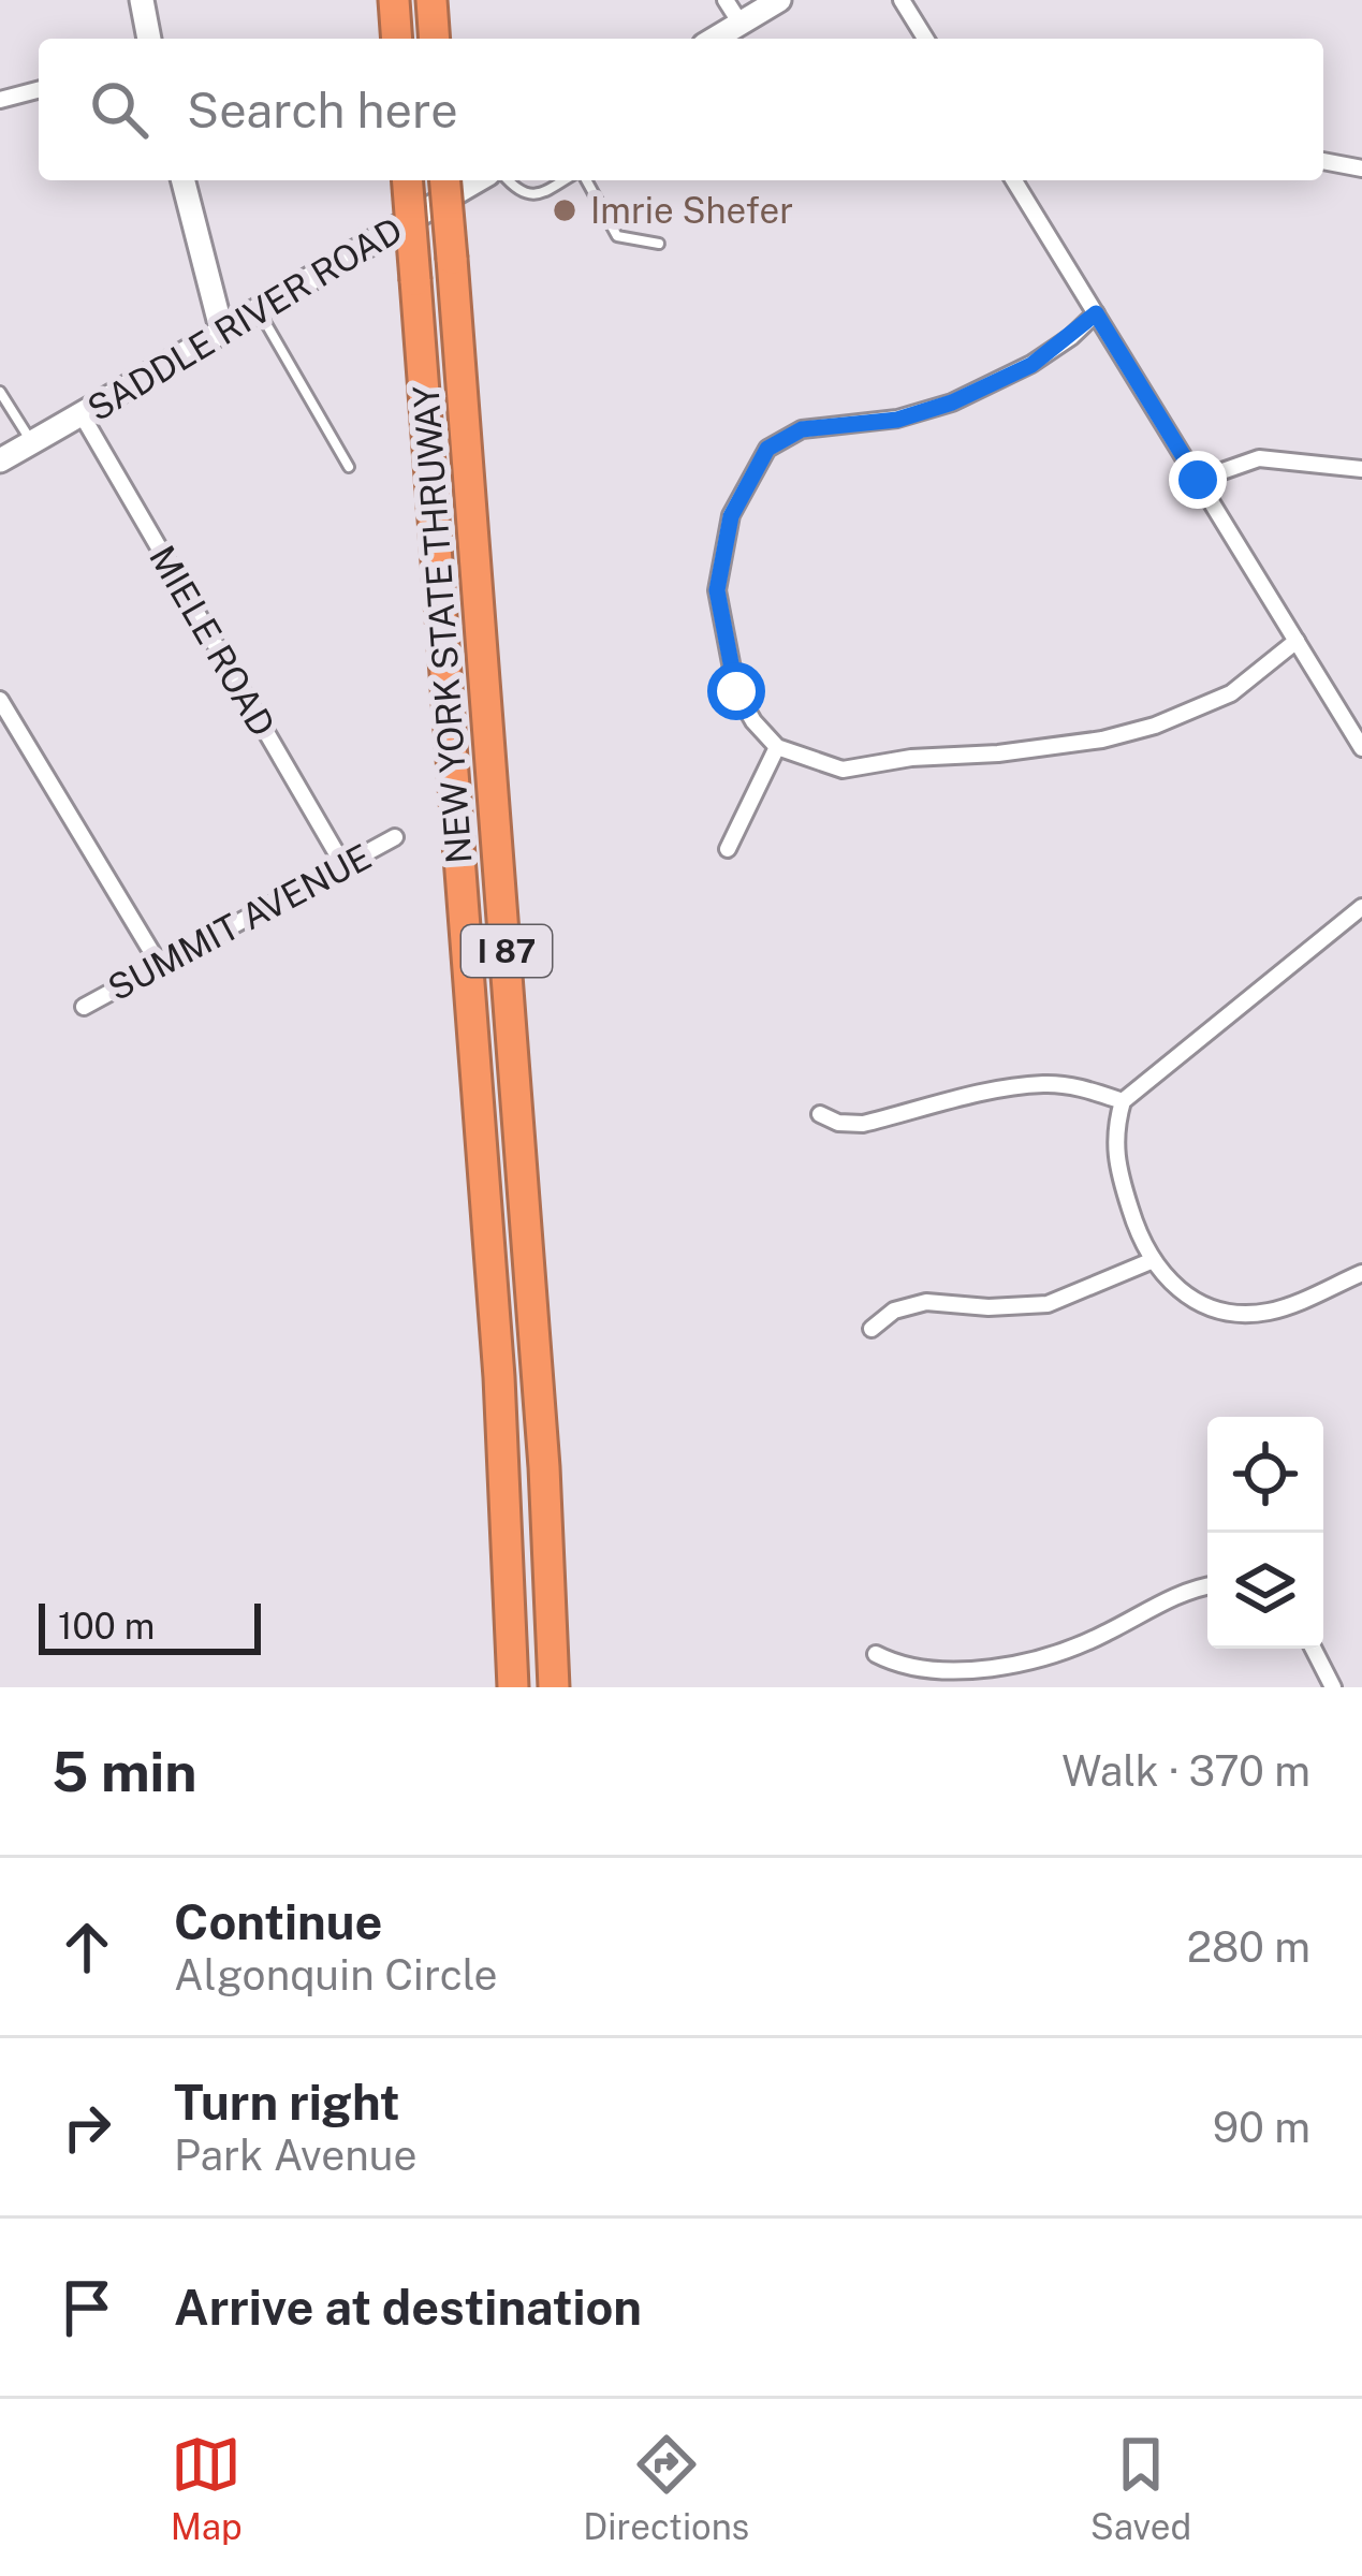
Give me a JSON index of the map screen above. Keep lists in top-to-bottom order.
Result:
{
  "streets": {
    "highway": ["NEW YORK STATE THRUWAY", "I 87"],
    "main road": ["SADDLE RIVER ROAD"],
    "street": ["MIELE ROAD", "SUMMIT AVENUE"]
  },
  "crossings": [
    ["SADDLE RIVER ROAD", "MIELE ROAD"],
    ["MIELE ROAD", "SUMMIT AVENUE"]
  ],
  "places": ["Imrie Shefer"],
  "scale_bar": "100 m",
  "page": {
    "search": "Search here",
    "scale": "100 m",
    "heading": ["5 min", "Walk · 370 m"],
    "list": [
      ["Continue", "Algonquin Circle", "280 m"],
      ["Turn right", "Park Avenue", "90 m"],
      "Arrive at destination"
    ],
    "nav": ["Map", "Directions", "Saved"]
  }
}
